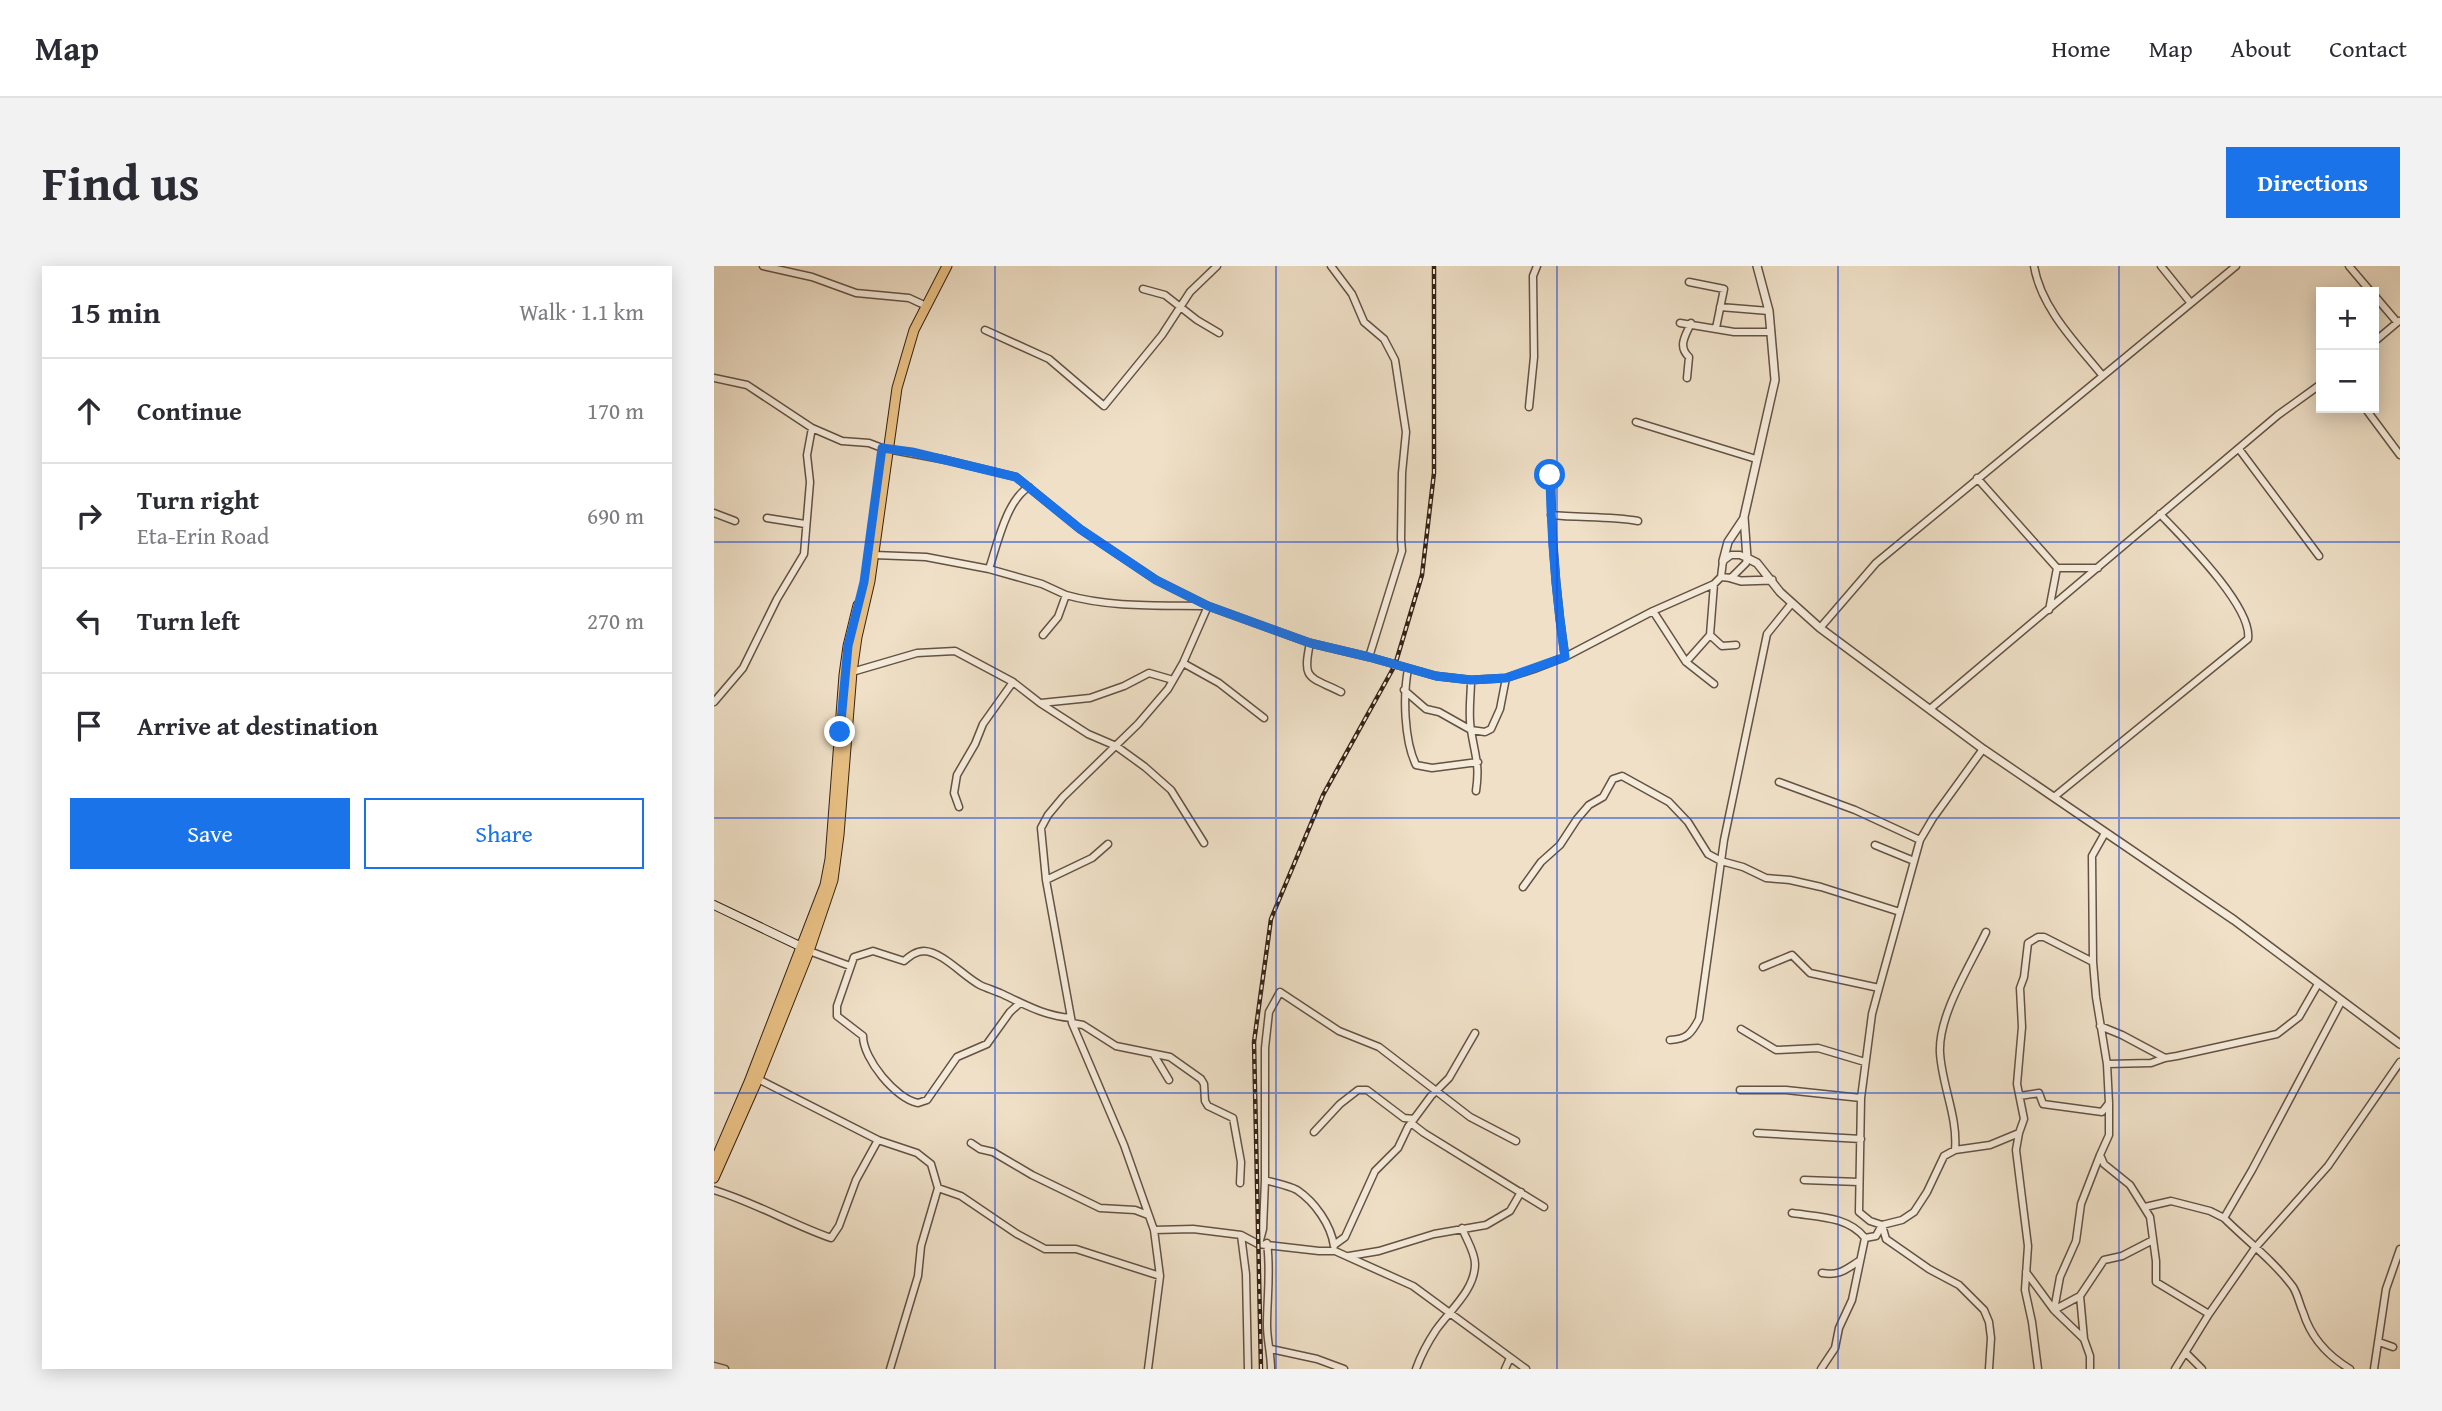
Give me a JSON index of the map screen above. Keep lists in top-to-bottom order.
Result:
{
  "page": {
    "header": "Map",
    "nav": [
      "Home",
      "Map",
      "About",
      "Contact"
    ],
    "title": "Find us",
    "buttons": [
      "Directions",
      ["Save", "Share"]
    ],
    "heading": ["15 min", "Walk · 1.1 km"],
    "map_buttons": ["+", "−"],
    "list": [
      ["Continue", "170 m"],
      ["Turn right", "Eta-Erin Road", "690 m"],
      ["Turn left", "270 m"],
      "Arrive at destination"
    ]
  }
}
